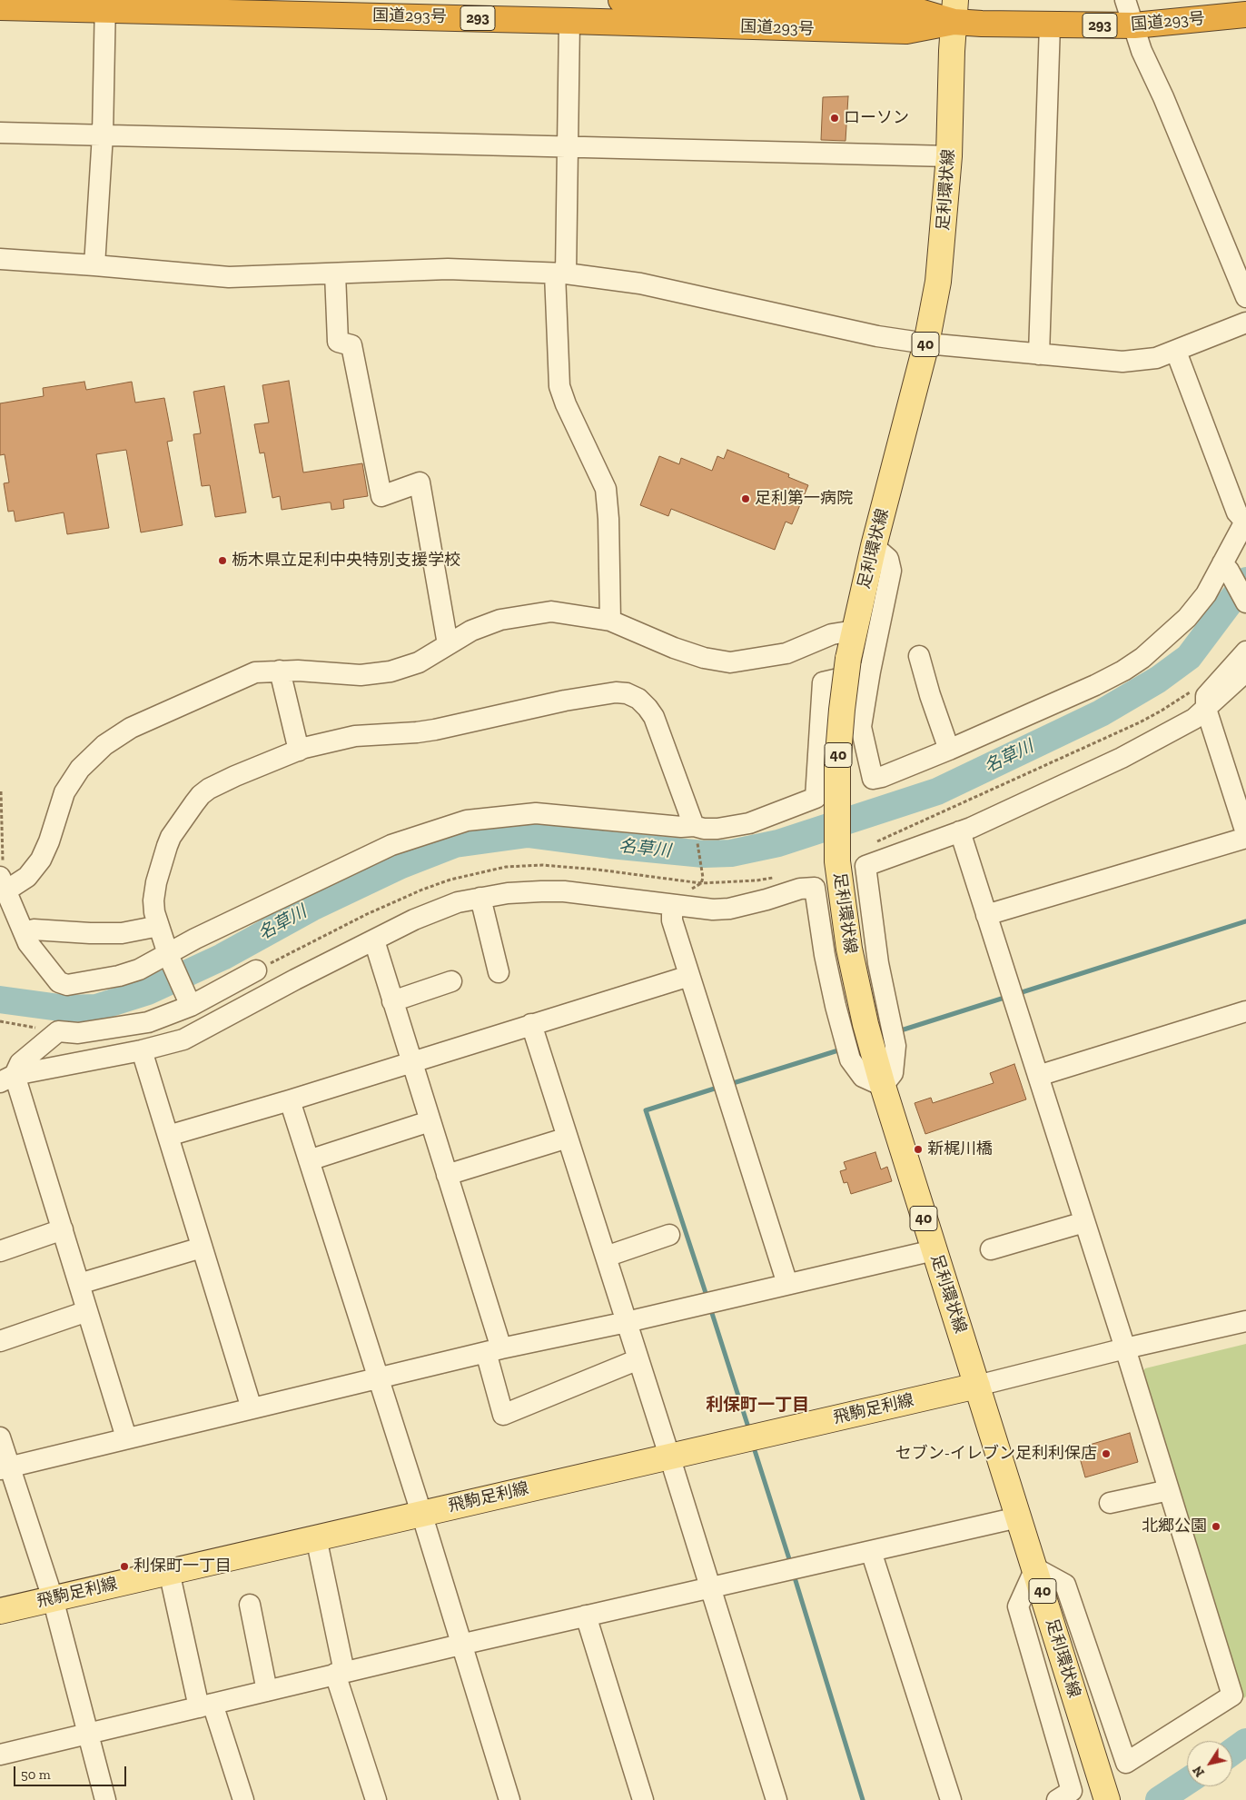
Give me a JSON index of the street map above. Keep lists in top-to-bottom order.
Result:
{
  "streets": {
    "highway": ["国道293号", "293"],
    "main road": ["足利環状線", "40", "飛駒足利線"]
  },
  "crossings": [
    ["国道293号", "足利環状線"],
    ["足利環状線", "飛駒足利線"]
  ],
  "districts": ["利保町一丁目"],
  "water": ["名草川"],
  "places": [
    "ローソン",
    "足利第一病院",
    "栃木県立足利中央特別支援学校",
    "新梶川橋",
    "セブン-イレブン足利利保店",
    "北郷公園",
    "利保町一丁目"
  ],
  "scale_bar": "50 m",
  "north": "bottom left"
}
